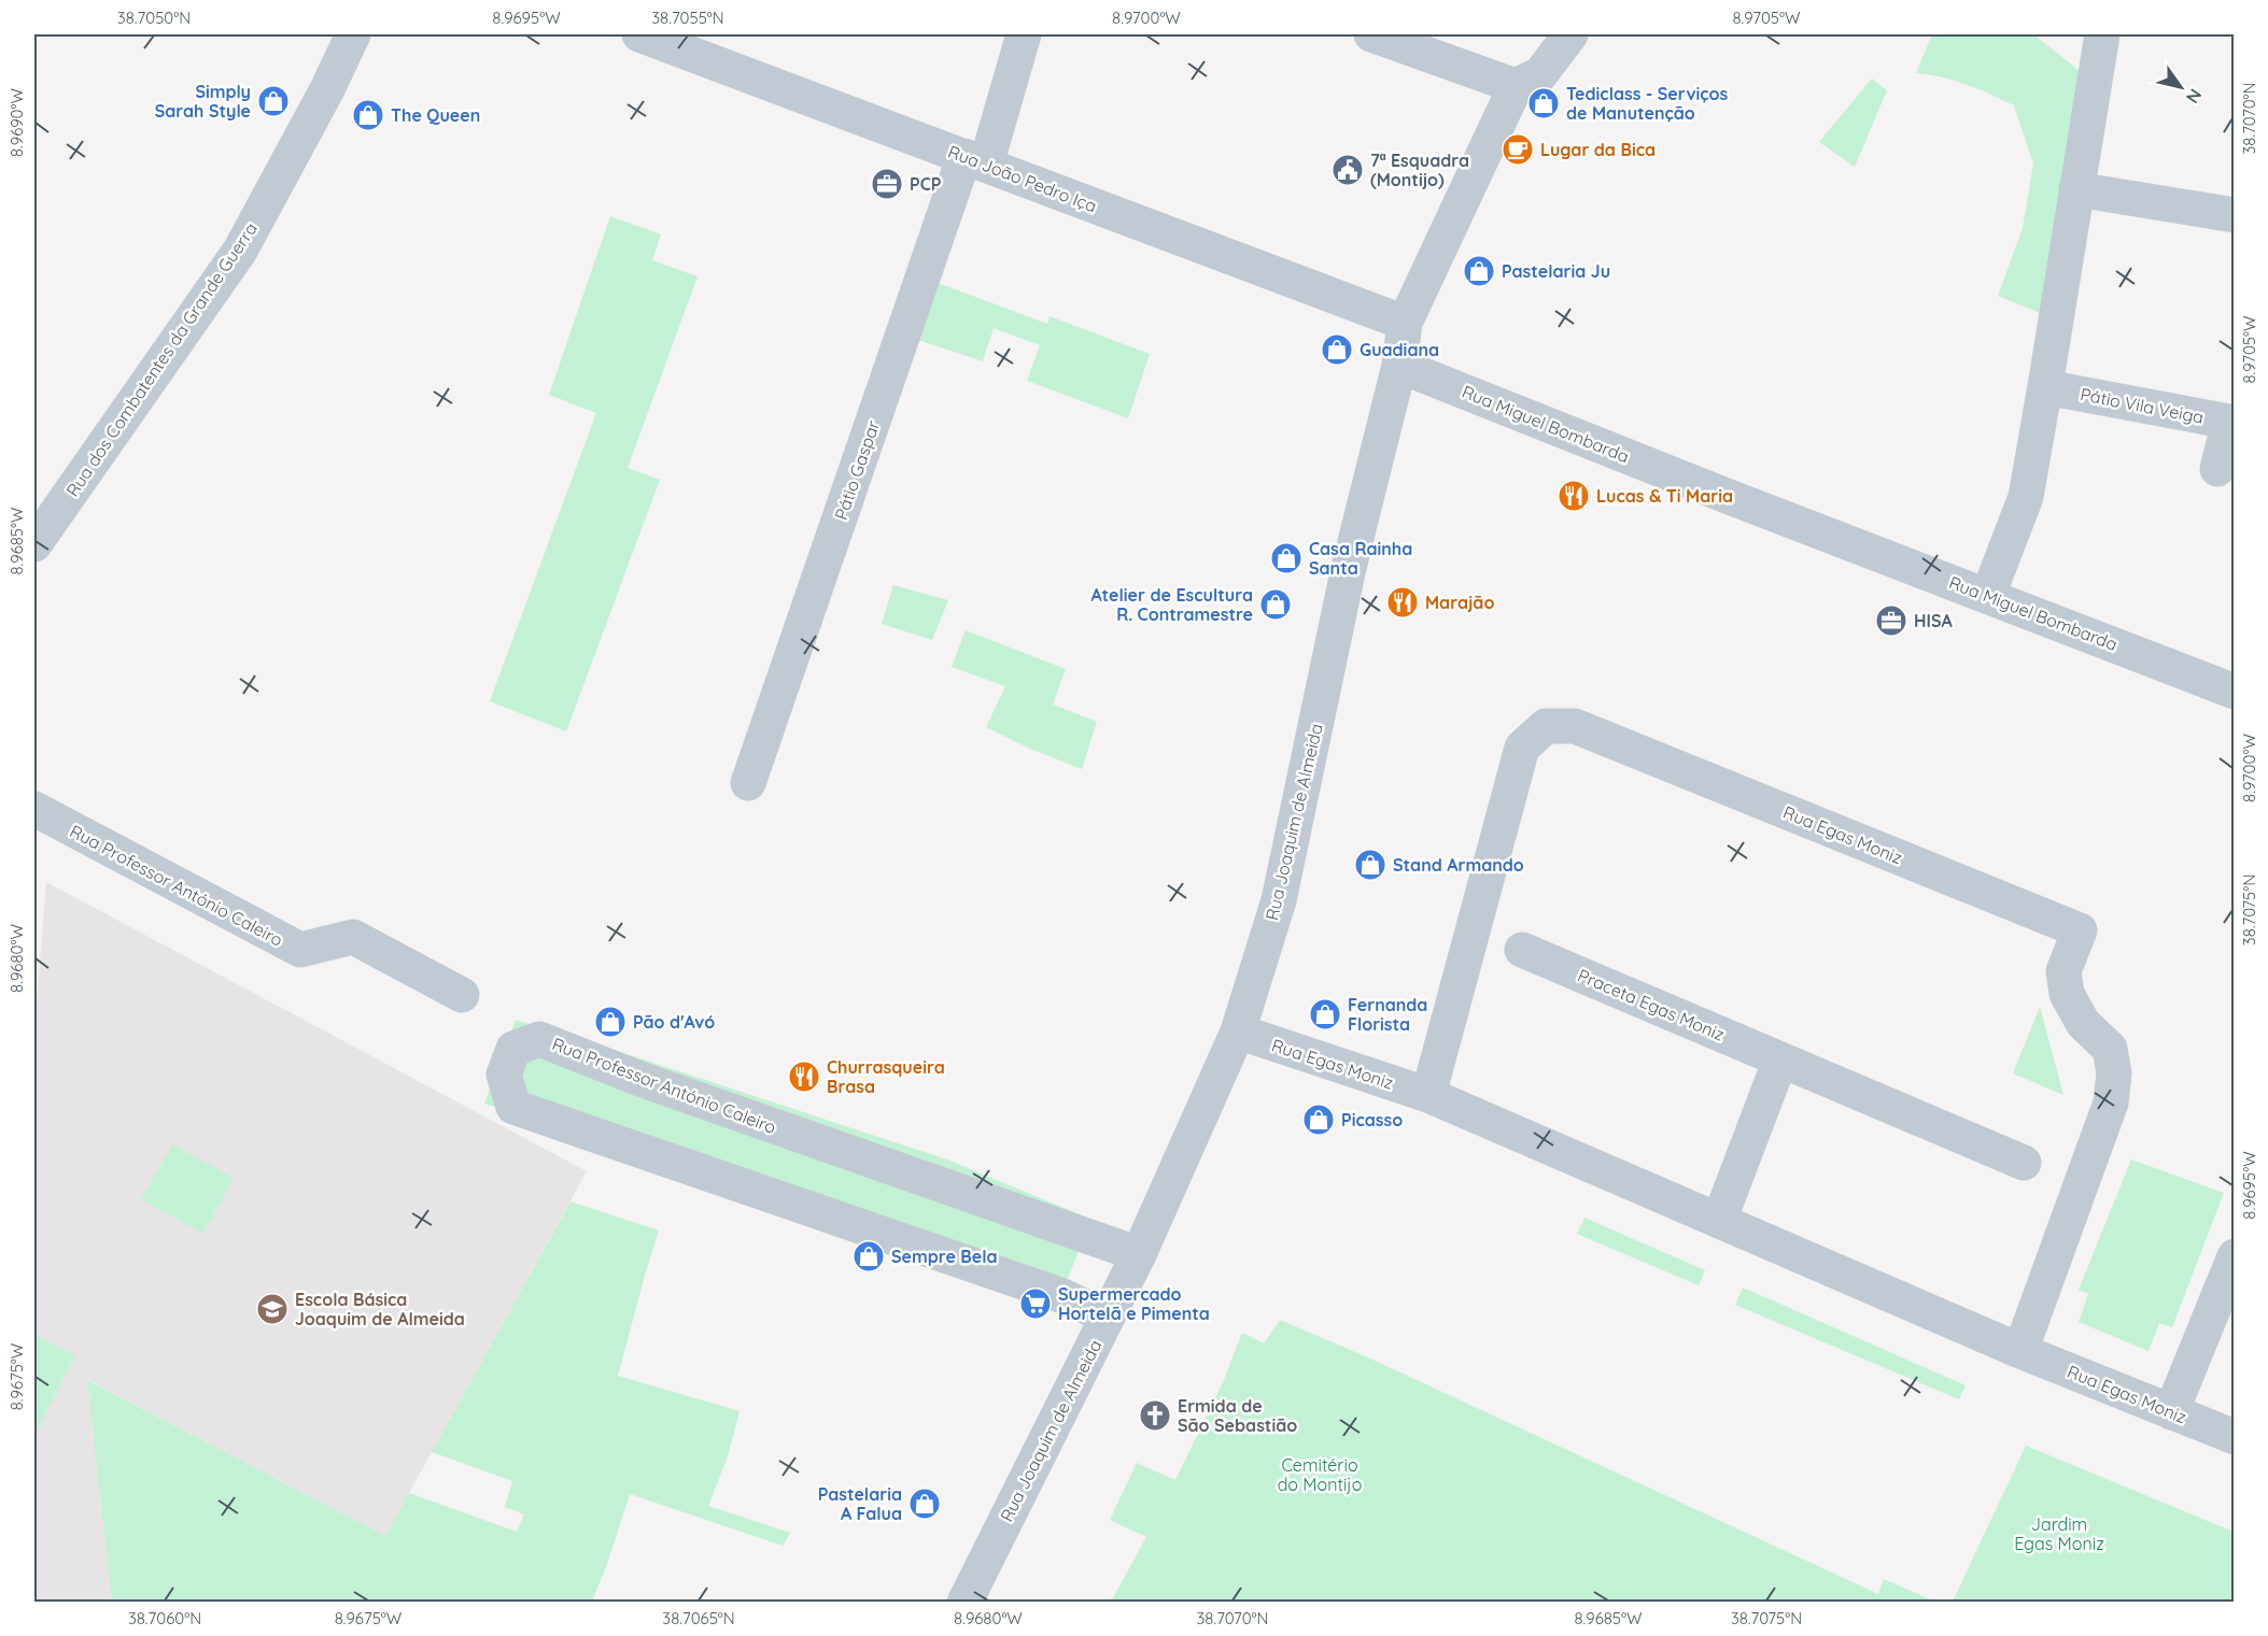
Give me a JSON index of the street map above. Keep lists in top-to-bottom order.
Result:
{
  "streets": {
    "street": [
      "Rua João Pedro Iça",
      "Rua dos Combatentes da Grande Guerra",
      "Pátio Vila Veiga",
      "Rua Miguel Bombarda",
      "Pátio Gaspar",
      "Rua Joaquim de Almeida",
      "Rua Egas Moniz",
      "Rua Professor António Caleiro",
      "Praceta Egas Moniz"
    ]
  },
  "crossings": [
    ["Rua João Pedro Iça", "Pátio Gaspar"],
    ["Rua João Pedro Iça", "Rua Joaquim de Almeida"],
    ["Rua Miguel Bombarda", "Rua Joaquim de Almeida"],
    ["Rua Joaquim de Almeida", "Rua Egas Moniz"],
    ["Rua Joaquim de Almeida", "Rua Professor António Caleiro"]
  ],
  "parks": ["Cemitério do Montijo", "Jardim Egas Moniz"],
  "places": {
    "shop": [
      "Simply Sarah Style",
      "Tediclass - Serviços de Manutenção",
      "The Queen",
      "Pastelaria Ju",
      "Guadiana",
      "Casa Rainha Santa",
      "Atelier de Escultura R. Contramestre",
      "Stand Armando",
      "Fernanda Florista",
      "Pão d'Avó",
      "Picasso",
      "Sempre Bela",
      "Pastelaria A Falua"
    ],
    "cafe": ["Lugar da Bica"],
    "public building": ["7ª Esquadra (Montijo)"],
    "office": ["PCP", "HISA"],
    "restaurant": ["Lucas & Ti Maria", "Marajão", "Churrasqueira Brasa"],
    "supermarket": ["Supermercado Hortelã e Pimenta"],
    "school or university": ["Escola Básica Joaquim de Almeida"],
    "church": ["Ermida de São Sebastião"]
  },
  "north": "bottom right",
  "coordinates": [
    "38.7050°N",
    "8.9695°W",
    "38.7055°N",
    "8.9700°W",
    "8.9705°W",
    "38.7070°N",
    "8.9690°W",
    "8.9685°W",
    "38.7075°N",
    "8.9680°W",
    "8.9675°W",
    "38.7060°N",
    "38.7065°N"
  ]
}
